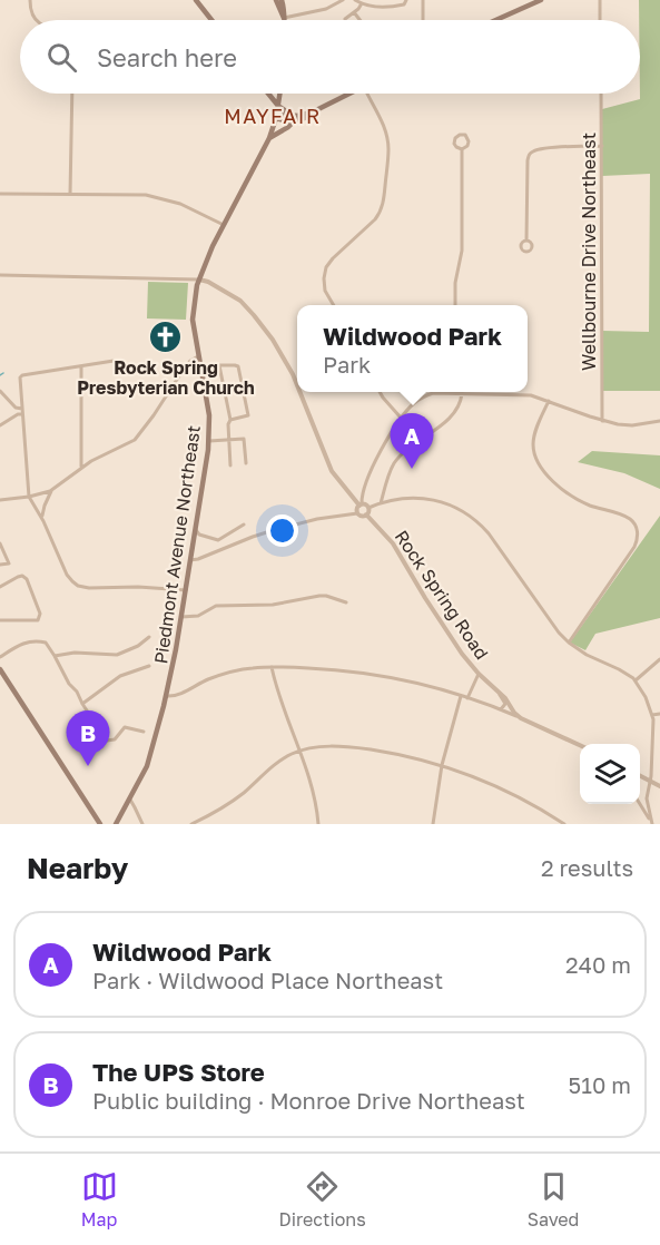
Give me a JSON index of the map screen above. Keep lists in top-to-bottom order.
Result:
{
  "streets": {
    "main road": ["Piedmont Avenue Northeast"],
    "street": ["Wellbourne Drive Northeast", "Rock Spring Road"]
  },
  "districts": ["MAYFAIR"],
  "places": {
    "church": ["Rock Spring Presbyterian Church"]
  },
  "page": {
    "search": "Search here",
    "popup": ["Wildwood Park", "Park"],
    "pins": ["A", "B"],
    "heading": ["Nearby", "2 results"],
    "list": [
      {
        "mark": "A",
        "name": "Wildwood Park",
        "note": "Park · Wildwood Place Northeast",
        "value": "240 m"
      },
      {
        "mark": "B",
        "name": "The UPS Store",
        "note": "Public building · Monroe Drive Northeast",
        "value": "510 m"
      }
    ],
    "nav": ["Map", "Directions", "Saved"]
  }
}
